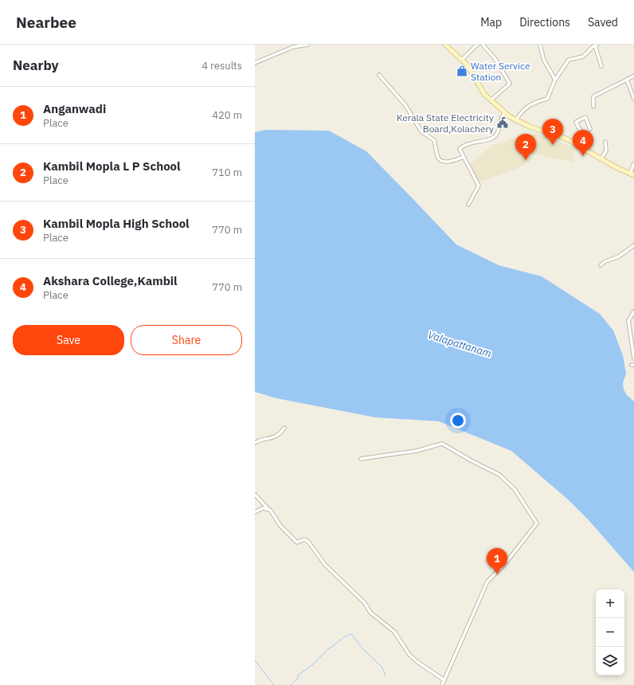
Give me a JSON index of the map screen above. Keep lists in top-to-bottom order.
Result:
{
  "water": ["Valapattanam"],
  "places": {
    "shop": ["Water Service Station"],
    "public building": ["Kerala State Electricity Board,Kolachery"]
  },
  "page": {
    "header": "Nearbee",
    "nav": ["Map", "Directions", "Saved"],
    "heading": ["Nearby", "4 results"],
    "list": [
      {
        "mark": "1",
        "name": "Anganwadi",
        "note": "Place",
        "value": "420 m"
      },
      {
        "mark": "2",
        "name": "Kambil Mopla L P School",
        "note": "Place",
        "value": "710 m"
      },
      {
        "mark": "3",
        "name": "Kambil Mopla High School",
        "note": "Place",
        "value": "770 m"
      },
      {
        "mark": "4",
        "name": "Akshara College,Kambil",
        "note": "Place",
        "value": "770 m"
      }
    ],
    "pins": [
      "3",
      "4",
      "2",
      "1"
    ],
    "buttons": ["Save", "Share"],
    "map_buttons": ["+", "−"]
  }
}
